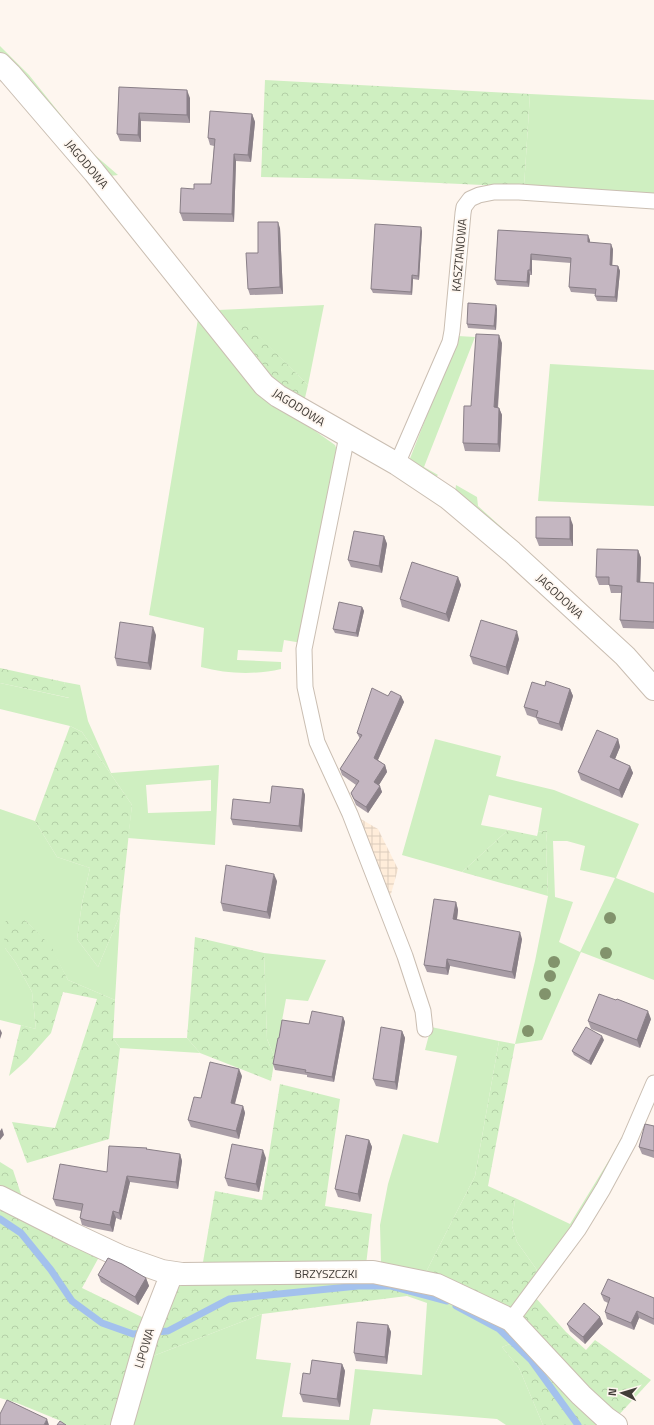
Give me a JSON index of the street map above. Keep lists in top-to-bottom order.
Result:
{
  "streets": {
    "street": ["JAGODOWA", "BRZYSZCZKI", "LIPOWA"],
    "lane": ["KASZTANOWA"]
  },
  "crossings": [
    ["JAGODOWA", "KASZTANOWA"],
    ["BRZYSZCZKI", "LIPOWA"]
  ],
  "north": "left"
}
